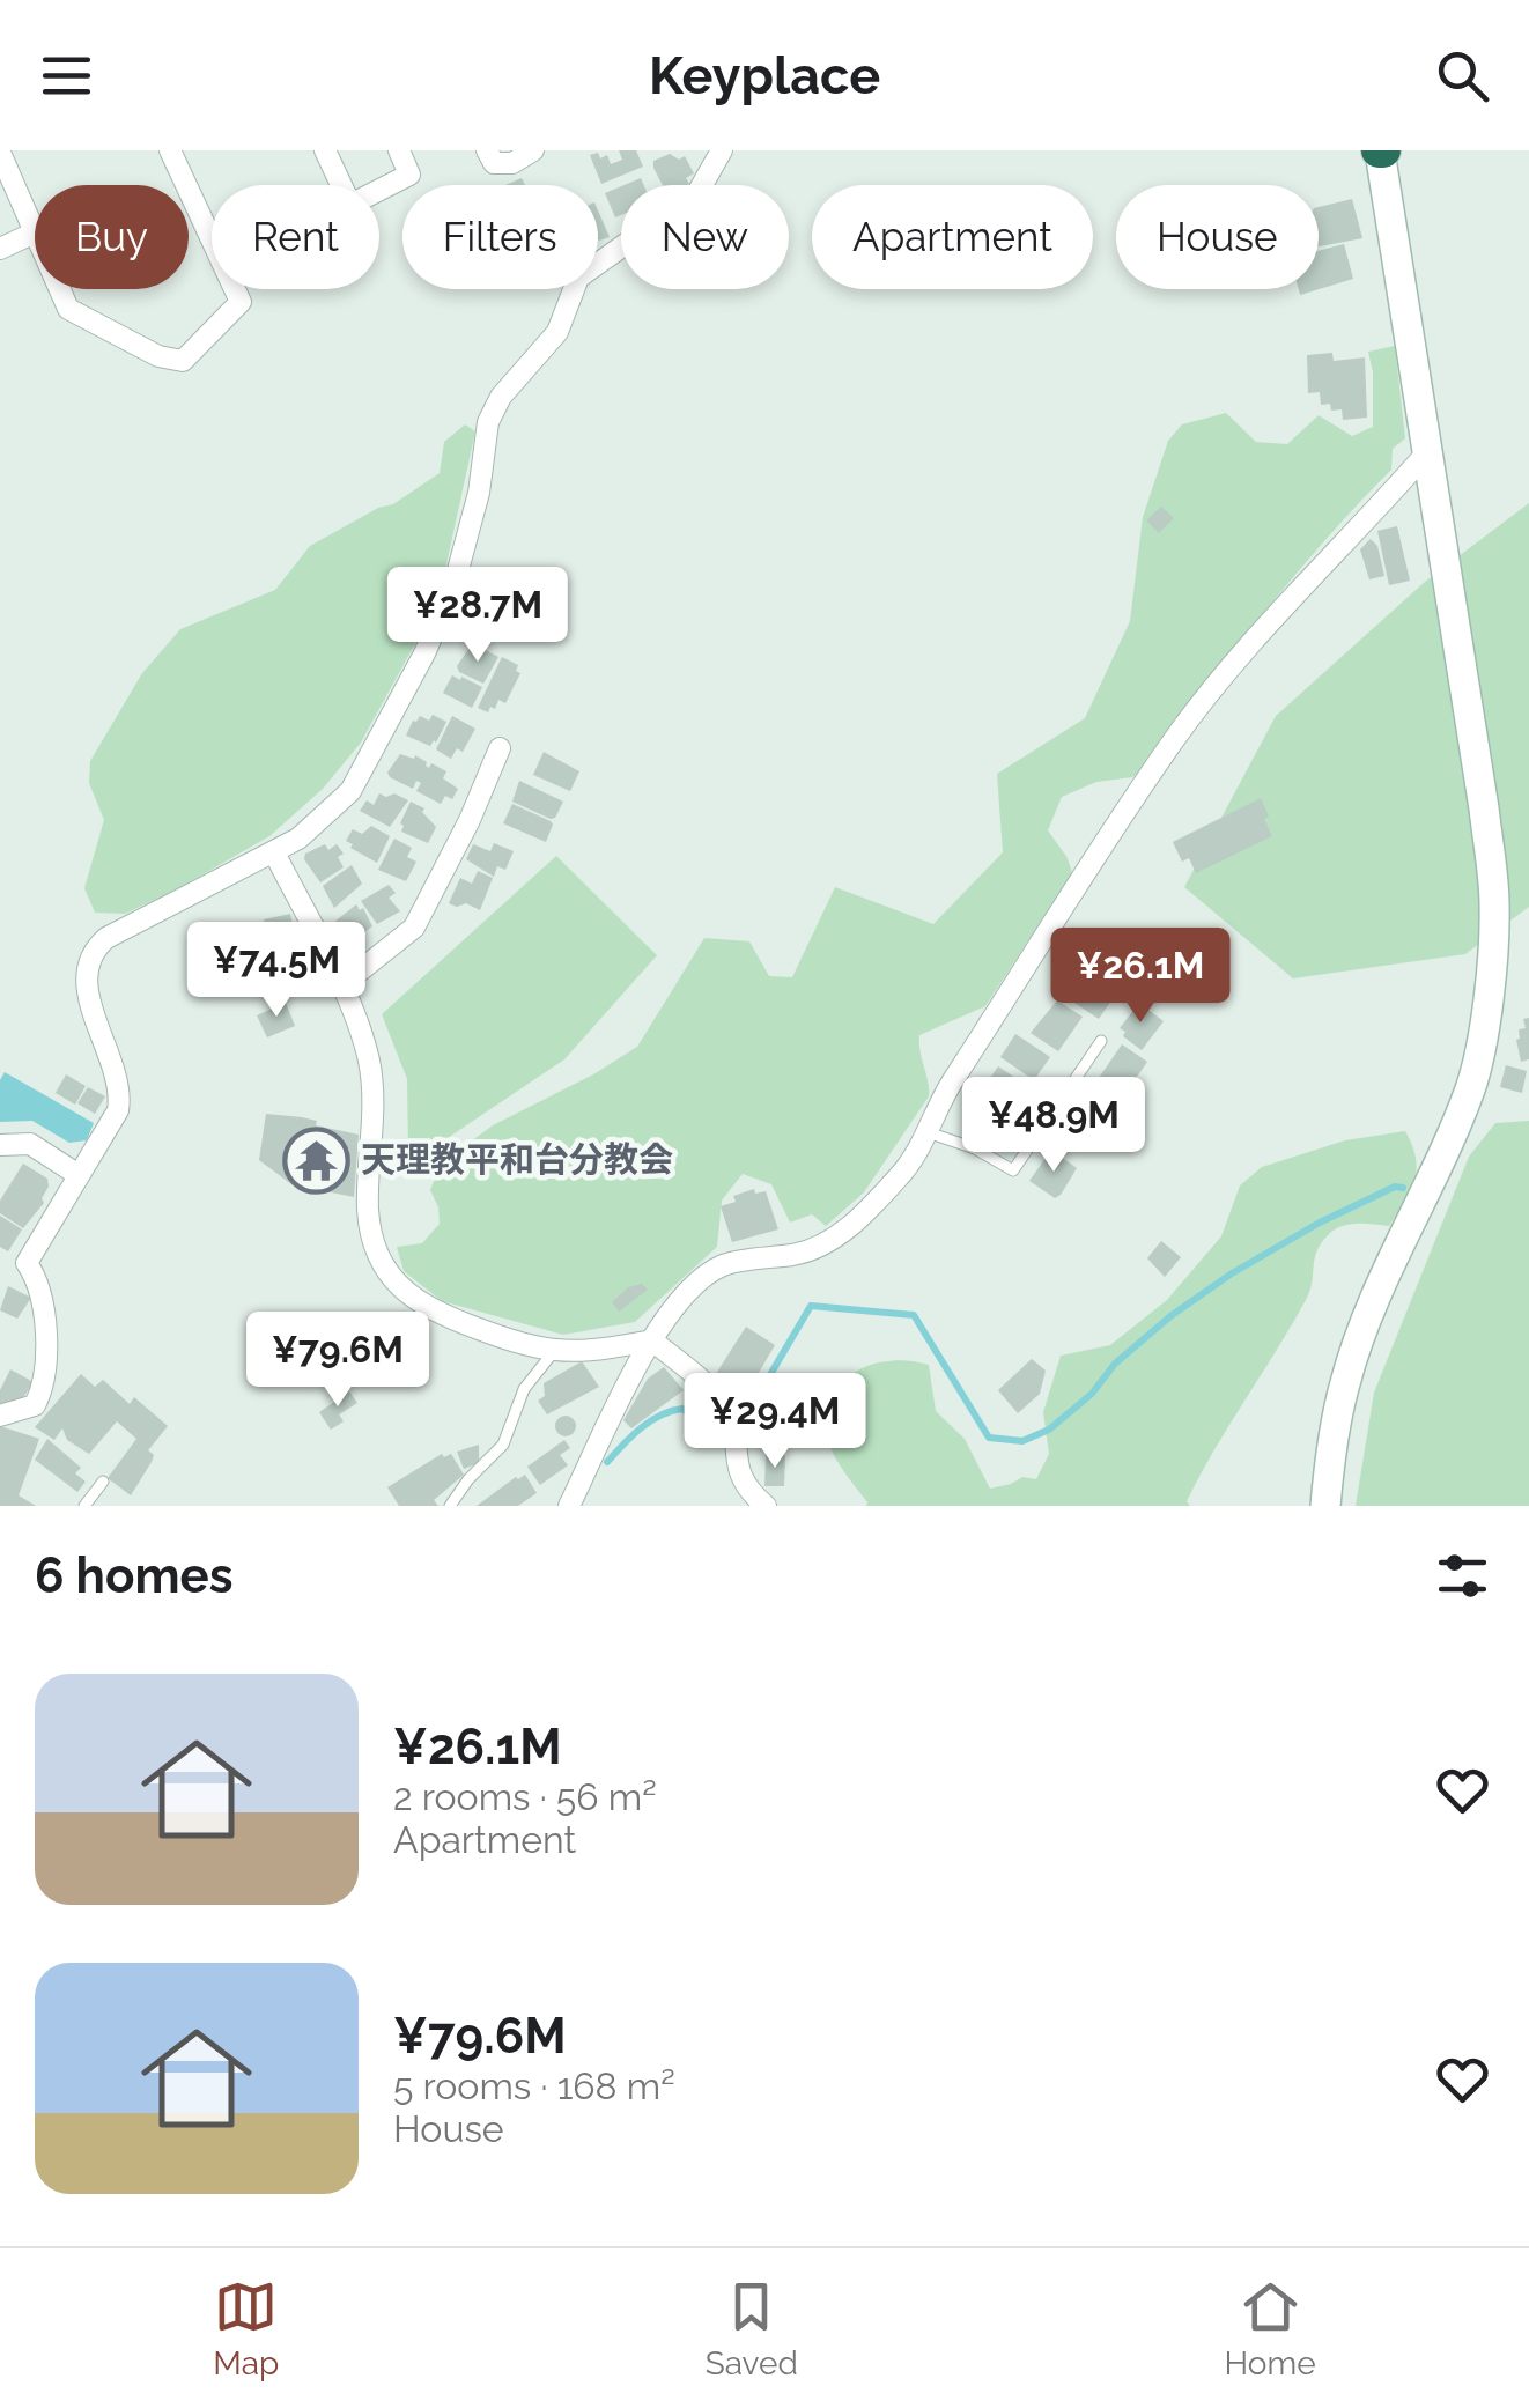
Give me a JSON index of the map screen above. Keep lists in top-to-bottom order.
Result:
{
  "places": {
    "temple": ["天理教平和台分教会"]
  },
  "page": {
    "header": "Keyplace",
    "chip": [
      "Buy",
      "Rent",
      "Filters",
      "New",
      "Apartment",
      "House"
    ],
    "price": [
      "¥28.7M",
      "¥74.5M",
      "¥26.1M",
      "¥48.9M",
      "¥79.6M",
      "¥29.4M"
    ],
    "heading": "6 homes",
    "list": [
      {
        "name": "¥26.1M",
        "note": "2 rooms · 56 m² · Apartment"
      },
      {
        "name": "¥79.6M",
        "note": "5 rooms · 168 m² · House"
      }
    ],
    "tabs": ["Map", "Saved", "Home"]
  }
}
